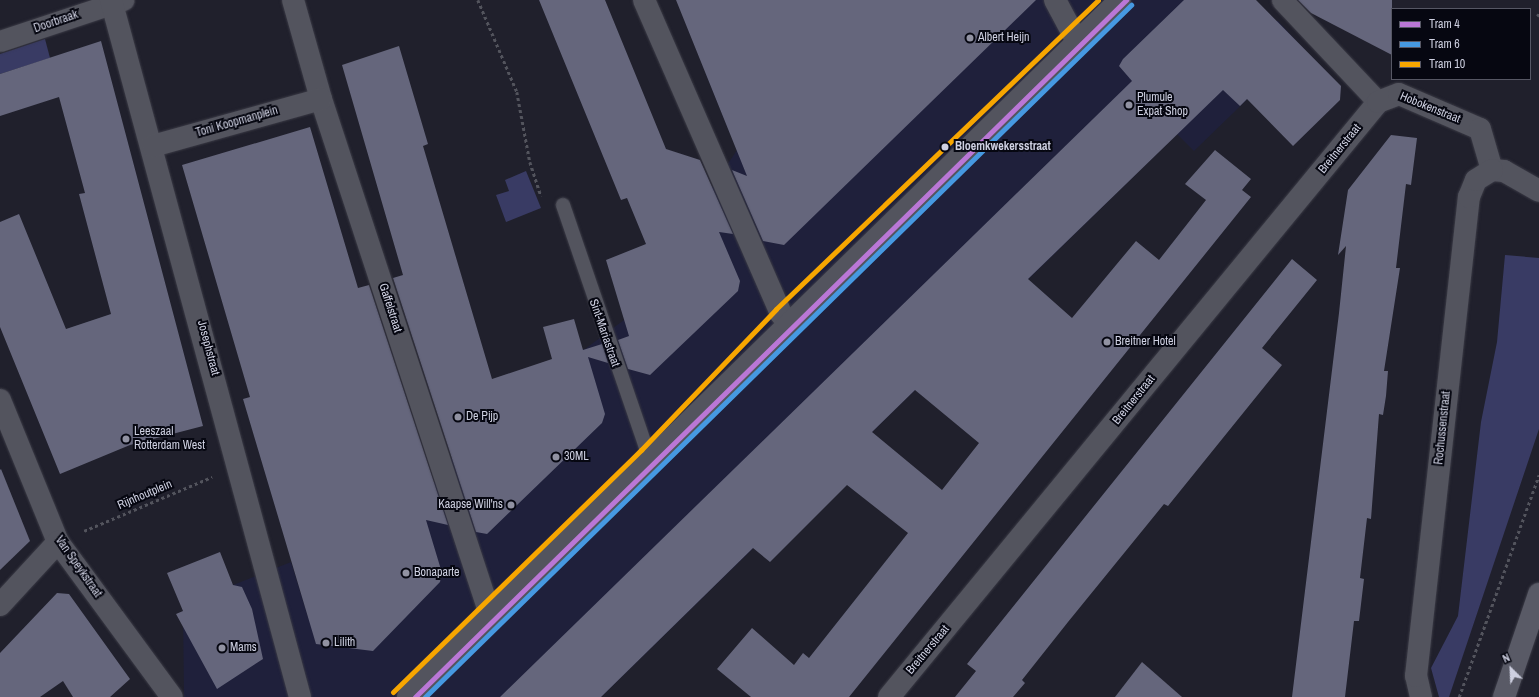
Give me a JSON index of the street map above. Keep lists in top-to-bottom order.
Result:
{
  "streets": {
    "street": [
      "Doorbraak",
      "Hobokenstraat",
      "Toni Koopmanplein",
      "Breitnerstraat",
      "Gaffelstraat",
      "Josephstraat",
      "Rochussenstraat",
      "Van Speykstraat"
    ],
    "lane": ["Sint-Mariastraat"],
    "path": ["Rijnhoutplein"]
  },
  "crossings": [
    ["Doorbraak", "Josephstraat"],
    ["Hobokenstraat", "Breitnerstraat"],
    ["Hobokenstraat", "Rochussenstraat"],
    ["Toni Koopmanplein", "Gaffelstraat"],
    ["Toni Koopmanplein", "Josephstraat"],
    ["Josephstraat", "Rijnhoutplein"],
    ["Rijnhoutplein", "Van Speykstraat"]
  ],
  "places": [
    "Albert Heijn",
    "Plumule Expat Shop",
    "Bloemkwekersstraat",
    "Breitner Hotel",
    "De Pijp",
    "Leeszaal Rotterdam West",
    "30ML",
    "Kaapse Will'ns",
    "Bonaparte",
    "Lilith",
    "Mams"
  ],
  "lines": ["tram line 4", "tram line 10", "tram line 6"],
  "legend": ["Tram 4", "Tram 6", "Tram 10"],
  "north": "top left"
}
